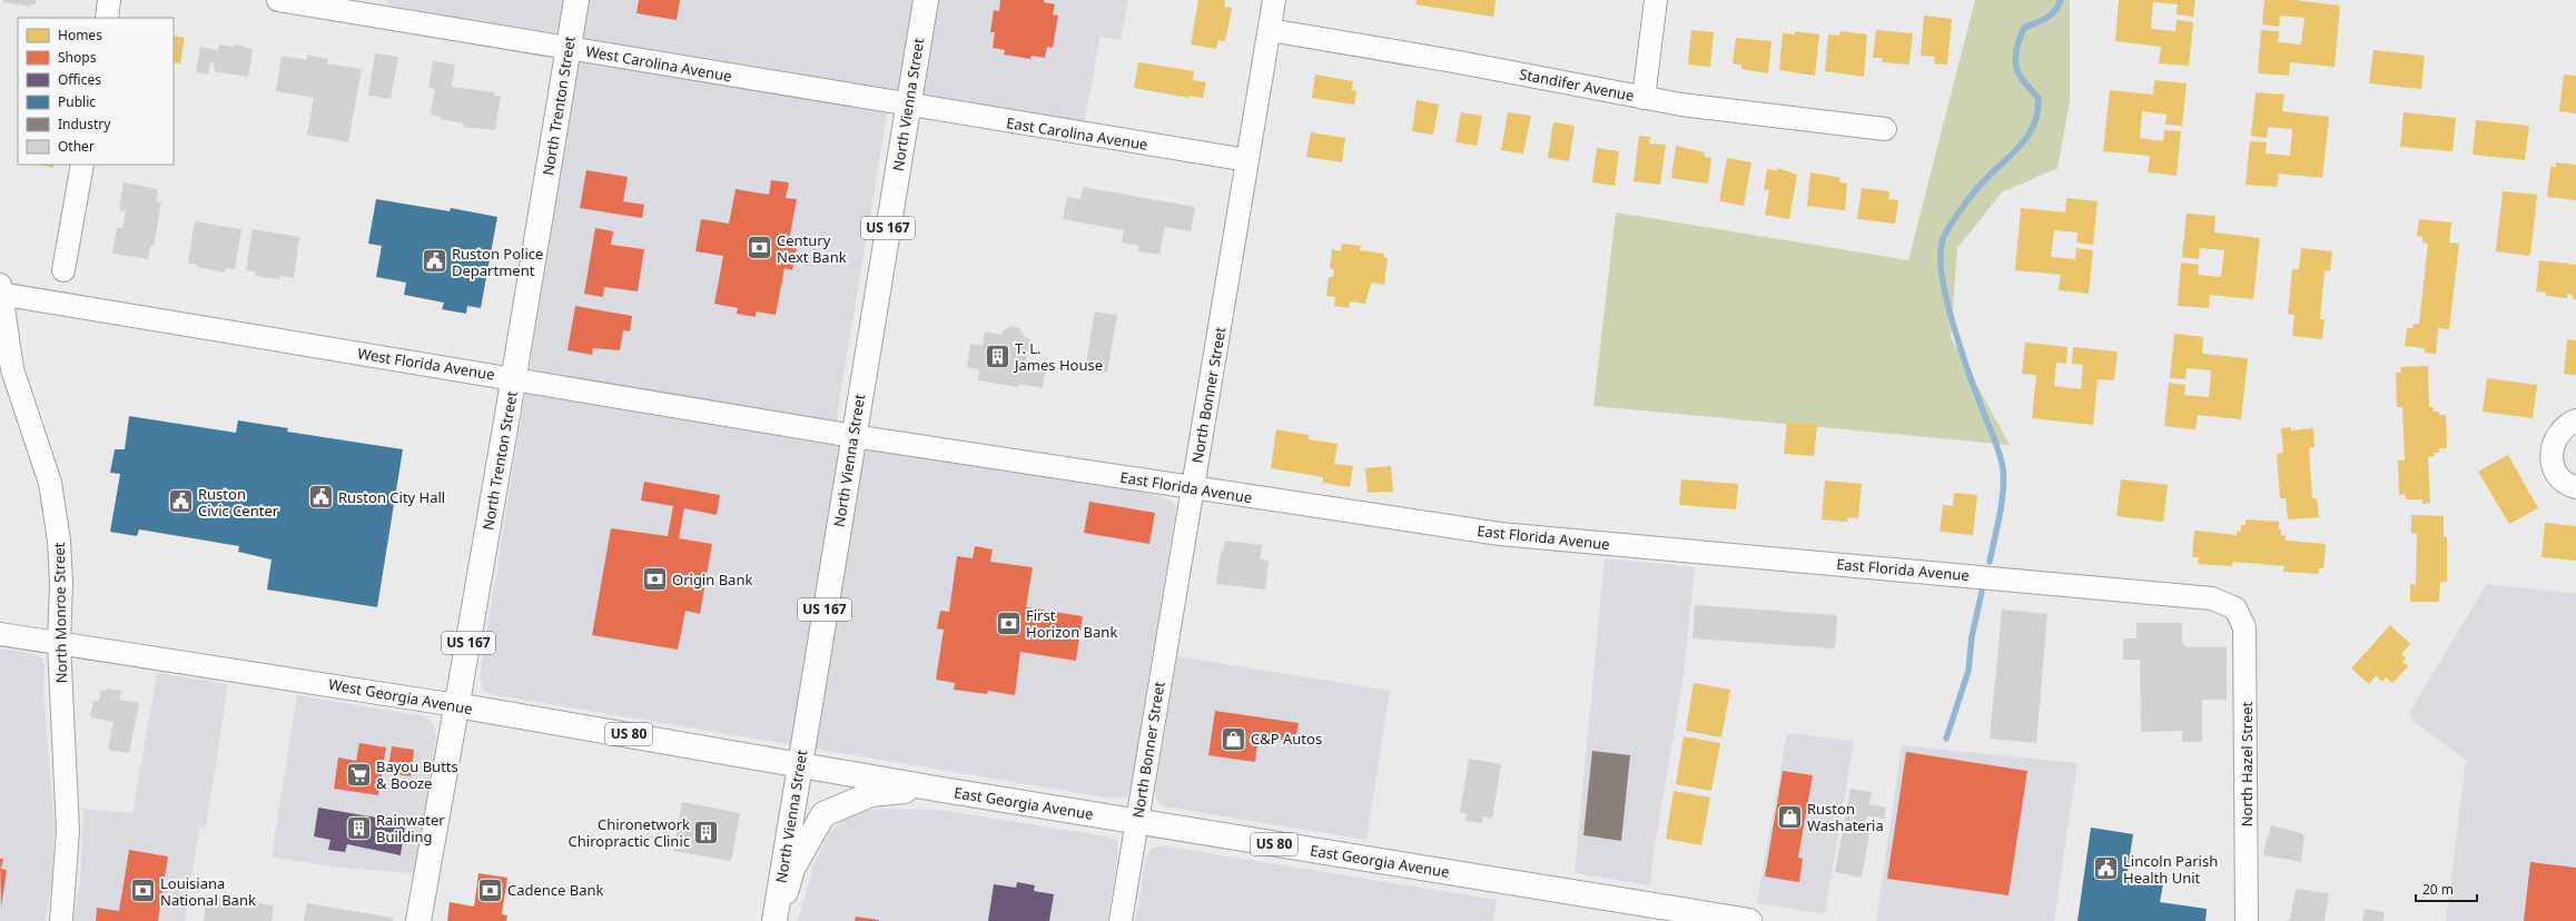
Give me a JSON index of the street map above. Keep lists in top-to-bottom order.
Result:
{
  "streets": {
    "main road": [
      "North Vienna Street",
      "North Trenton Street",
      "US 167",
      "West Georgia Avenue",
      "US 80",
      "East Georgia Avenue"
    ],
    "street": [
      "West Carolina Avenue",
      "Standifer Avenue",
      "East Carolina Avenue",
      "West Florida Avenue",
      "North Bonner Street",
      "East Florida Avenue",
      "North Monroe Street",
      "North Hazel Street"
    ]
  },
  "crossings": [
    ["West Carolina Avenue", "North Vienna Street"],
    ["West Carolina Avenue", "North Trenton Street"],
    ["West Carolina Avenue", "East Carolina Avenue"],
    ["Standifer Avenue", "North Bonner Street"],
    ["North Vienna Street", "East Carolina Avenue"],
    ["North Vienna Street", "West Florida Avenue"],
    ["North Vienna Street", "East Florida Avenue"],
    ["North Vienna Street", "West Georgia Avenue"],
    ["North Vienna Street", "East Georgia Avenue"],
    ["North Trenton Street", "West Florida Avenue"],
    ["North Trenton Street", "West Georgia Avenue"],
    ["East Carolina Avenue", "North Bonner Street"],
    ["West Florida Avenue", "East Florida Avenue"],
    ["West Florida Avenue", "North Monroe Street"],
    ["North Bonner Street", "East Florida Avenue"],
    ["North Bonner Street", "East Georgia Avenue"],
    ["East Florida Avenue", "North Hazel Street"],
    ["North Monroe Street", "West Georgia Avenue"],
    ["West Georgia Avenue", "East Georgia Avenue"]
  ],
  "places": {
    "bank": [
      "Century Next Bank",
      "Origin Bank",
      "First Horizon Bank",
      "Cadence Bank",
      "Louisiana National Bank"
    ],
    "public building": [
      "Ruston Police Department",
      "Ruston City Hall",
      "Ruston Civic Center",
      "Lincoln Parish Health Unit"
    ],
    "building": ["T. L. James House", "Rainwater Building", "Chironetwork Chiropractic Clinic"],
    "shop": ["C&P Autos", "Ruston Washateria"],
    "supermarket": ["Bayou Butts & Booze"]
  },
  "legend": [
    "Homes",
    "Shops",
    "Offices",
    "Public",
    "Industry",
    "Other"
  ],
  "scale_bar": "20 m"
}
